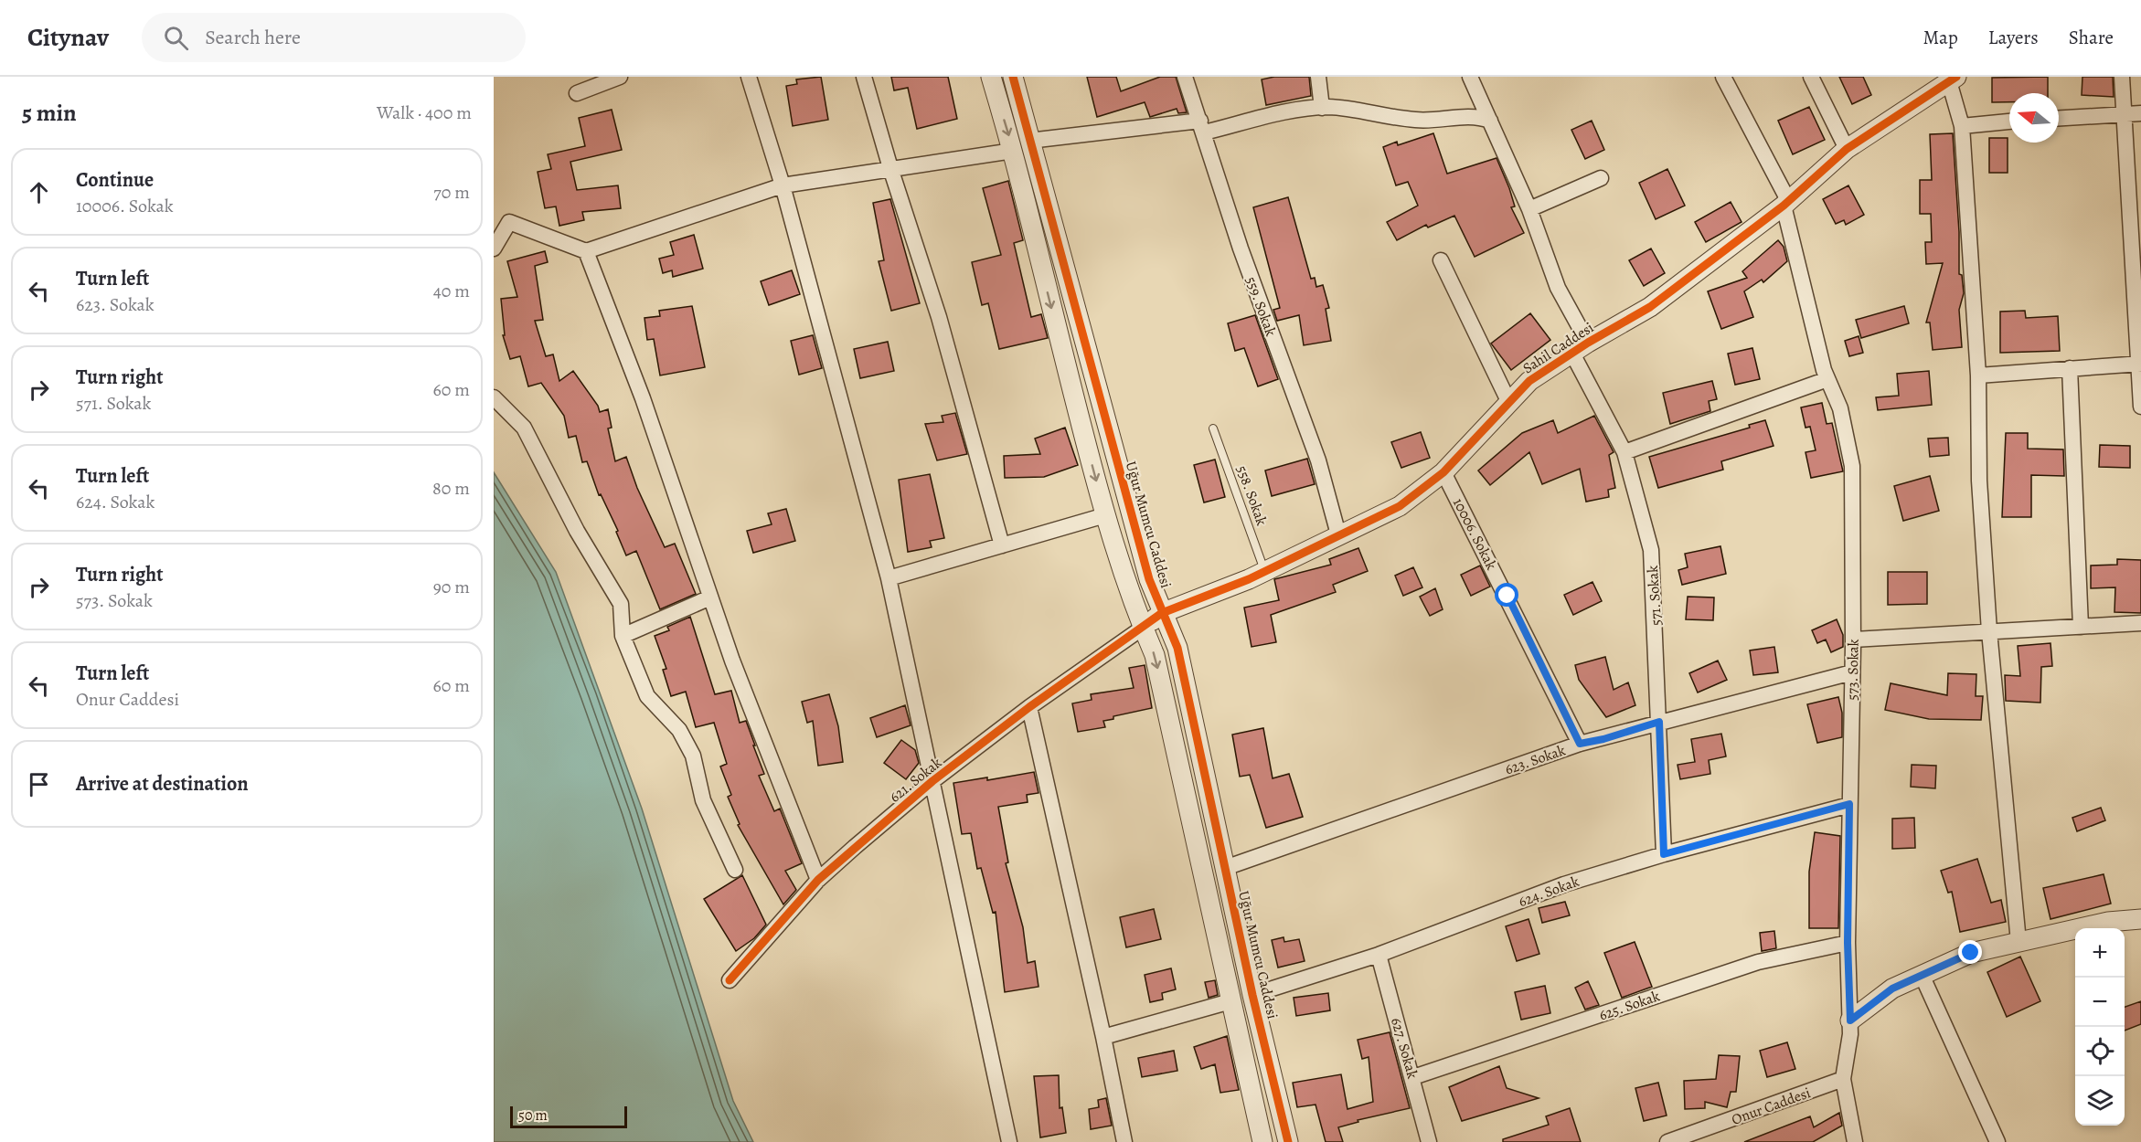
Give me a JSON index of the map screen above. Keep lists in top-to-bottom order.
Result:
{
  "streets": {
    "street": [
      "559. Sokak",
      "Sahil Caddesi",
      "Uğur Mumcu Caddesi",
      "10006. Sokak",
      "571. Sokak",
      "573. Sokak",
      "623. Sokak",
      "621. Sokak",
      "624. Sokak",
      "625. Sokak",
      "627. Sokak",
      "Onur Caddesi"
    ],
    "lane": ["558. Sokak"]
  },
  "crossings": [
    ["559. Sokak", "Sahil Caddesi"],
    ["Sahil Caddesi", "558. Sokak"],
    ["Sahil Caddesi", "Uğur Mumcu Caddesi"],
    ["Sahil Caddesi", "10006. Sokak"],
    ["Sahil Caddesi", "571. Sokak"],
    ["Sahil Caddesi", "573. Sokak"],
    ["Sahil Caddesi", "621. Sokak"],
    ["Uğur Mumcu Caddesi", "623. Sokak"],
    ["Uğur Mumcu Caddesi", "624. Sokak"],
    ["10006. Sokak", "623. Sokak"],
    ["571. Sokak", "623. Sokak"],
    ["571. Sokak", "624. Sokak"],
    ["573. Sokak", "623. Sokak"],
    ["573. Sokak", "624. Sokak"],
    ["573. Sokak", "625. Sokak"],
    ["573. Sokak", "Onur Caddesi"],
    ["624. Sokak", "627. Sokak"],
    ["625. Sokak", "627. Sokak"]
  ],
  "scale_bar": "50 m",
  "north": "left",
  "page": {
    "header": "Citynav",
    "search": "Search here",
    "nav": ["Map", "Layers", "Share"],
    "heading": ["5 min", "Walk · 400 m"],
    "list": [
      ["Continue", "10006. Sokak", "70 m"],
      ["Turn left", "623. Sokak", "40 m"],
      ["Turn right", "571. Sokak", "60 m"],
      ["Turn left", "624. Sokak", "80 m"],
      ["Turn right", "573. Sokak", "90 m"],
      ["Turn left", "Onur Caddesi", "60 m"],
      "Arrive at destination"
    ],
    "map_buttons": ["+", "−"],
    "scale": "50 m"
  }
}
